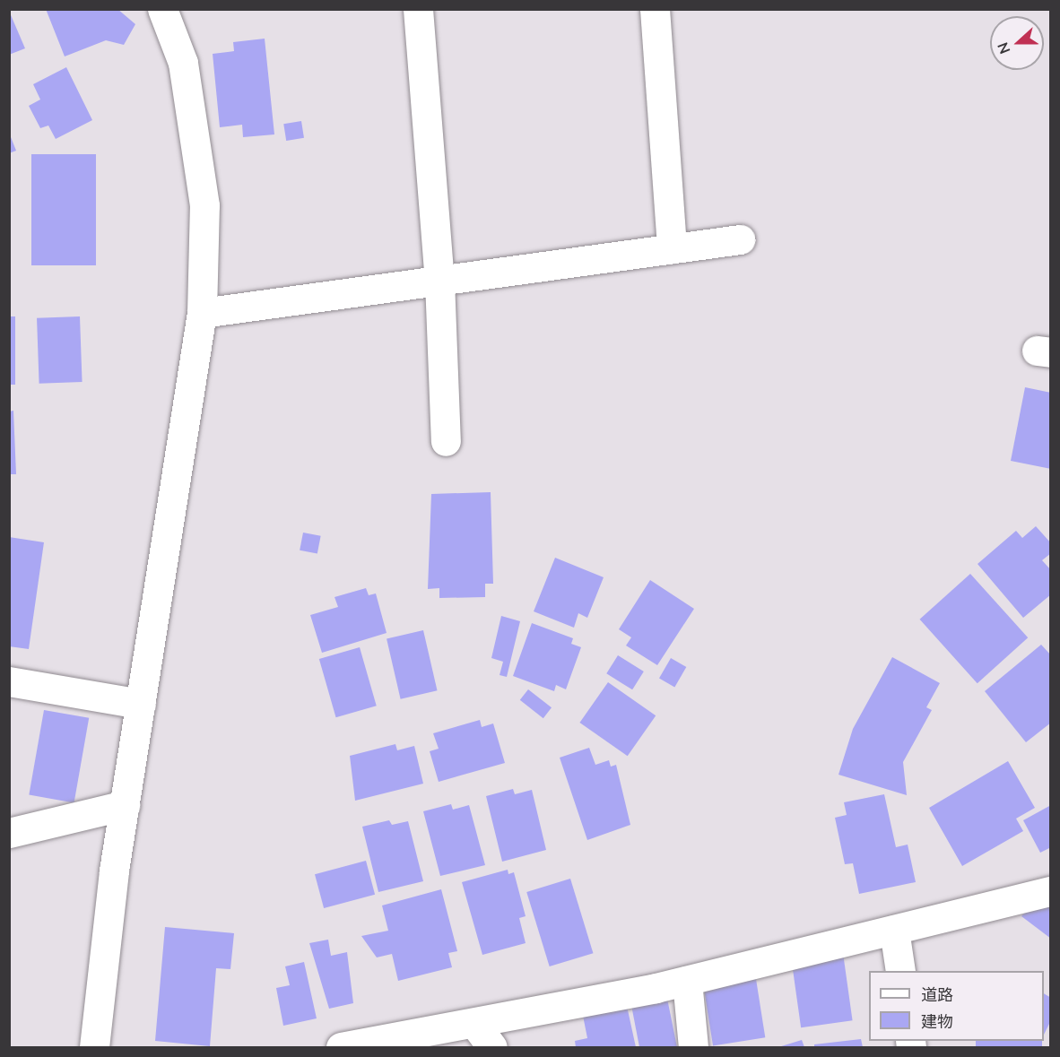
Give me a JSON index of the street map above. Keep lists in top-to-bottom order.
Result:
{
  "legend": ["道路", "建物"],
  "north": "left"
}
